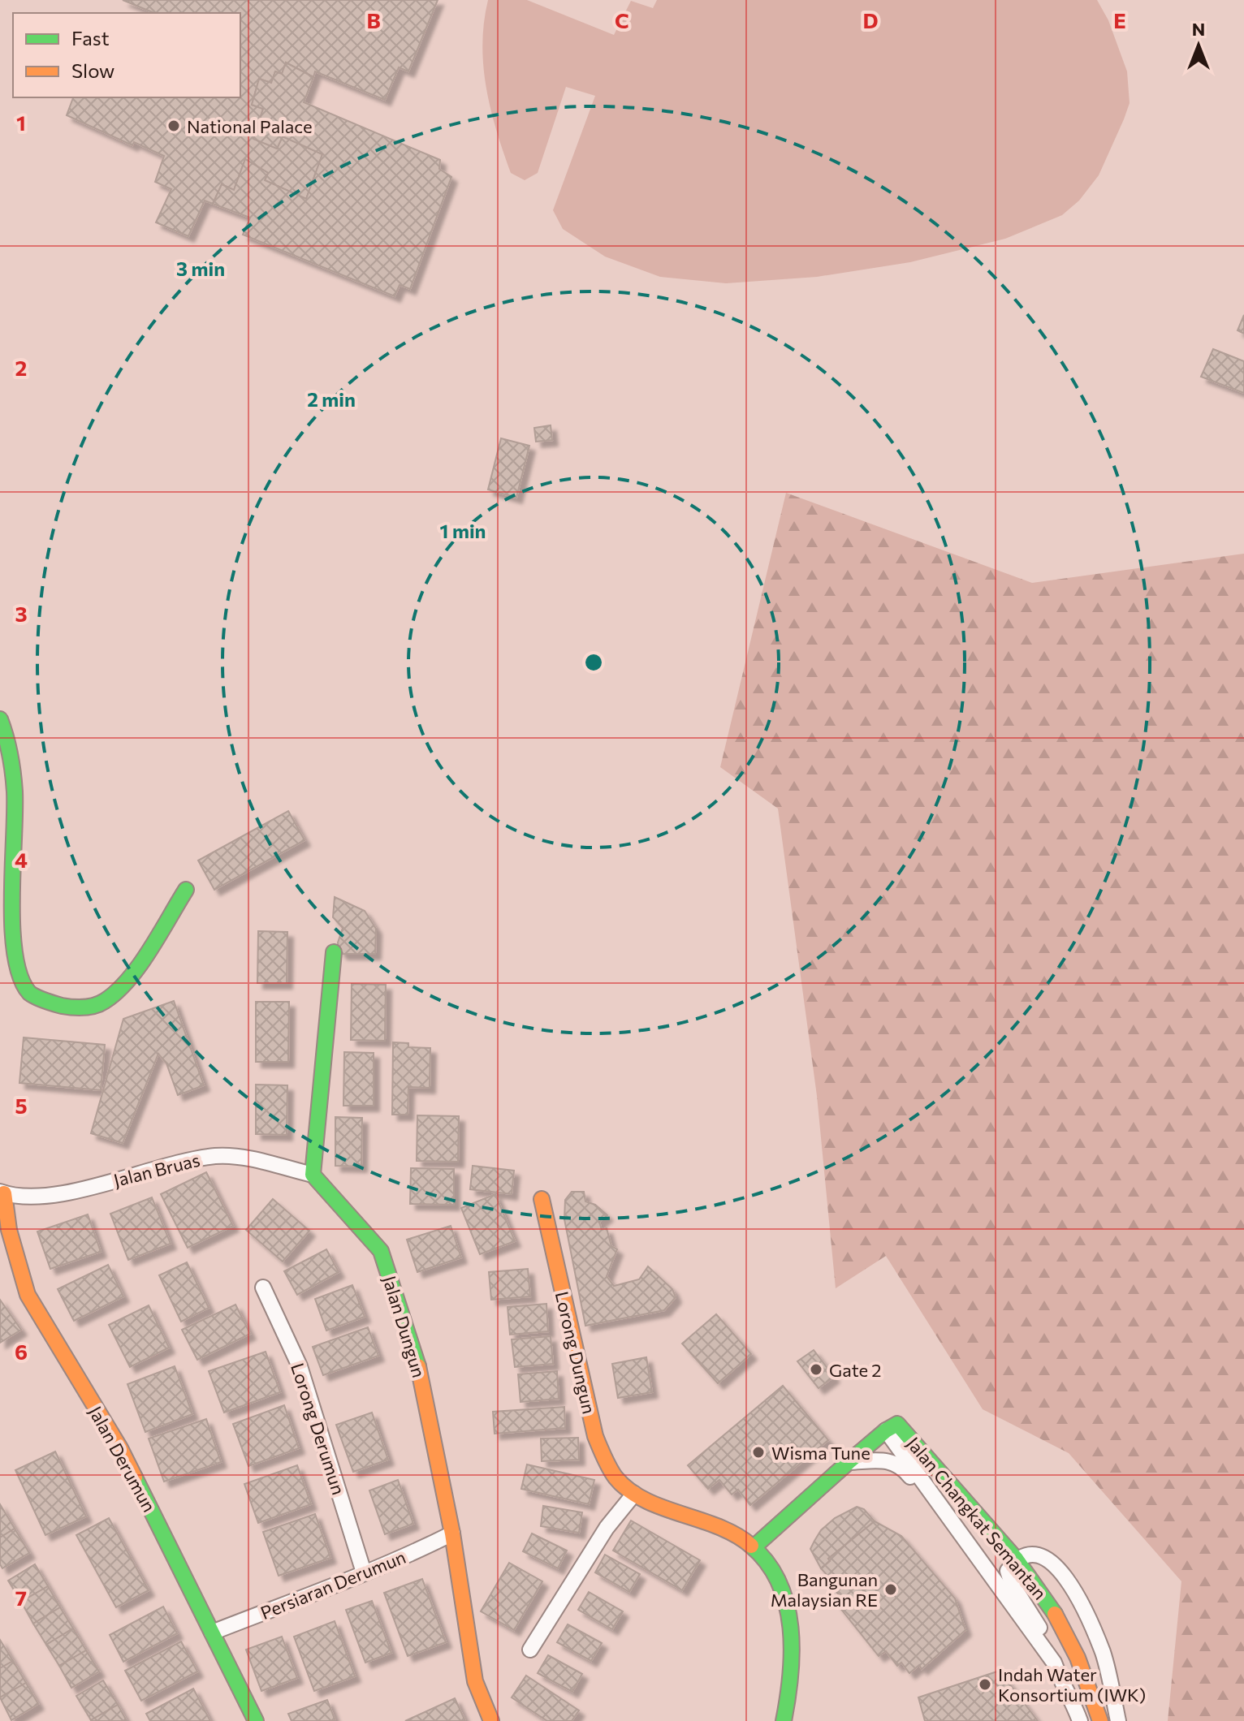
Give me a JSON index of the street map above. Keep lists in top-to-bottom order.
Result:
{
  "streets": {
    "street": [
      "Jalan Bruas",
      "Jalan Dungun",
      "Lorong Dungun",
      "Lorong Derumun",
      "Jalan Derumun",
      "Jalan Changkat Semantan",
      "Persiaran Derumun"
    ]
  },
  "crossings": [
    ["Jalan Bruas", "Jalan Dungun"],
    ["Jalan Bruas", "Jalan Derumun"],
    ["Jalan Dungun", "Persiaran Derumun"],
    ["Lorong Derumun", "Persiaran Derumun"],
    ["Jalan Derumun", "Persiaran Derumun"]
  ],
  "places": [
    "National Palace",
    "Gate 2",
    "Wisma Tune",
    "Bangunan Malaysian RE",
    "Indah Water Konsortium (IWK)"
  ],
  "legend": ["Fast", "Slow"],
  "north": "top",
  "grid": {
    "columns": [
      "B",
      "C",
      "D",
      "E"
    ],
    "rows": [
      "1",
      "2",
      "3",
      "4",
      "5",
      "6",
      "7"
    ]
  },
  "rings": ["3 min", "2 min", "1 min"]
}
